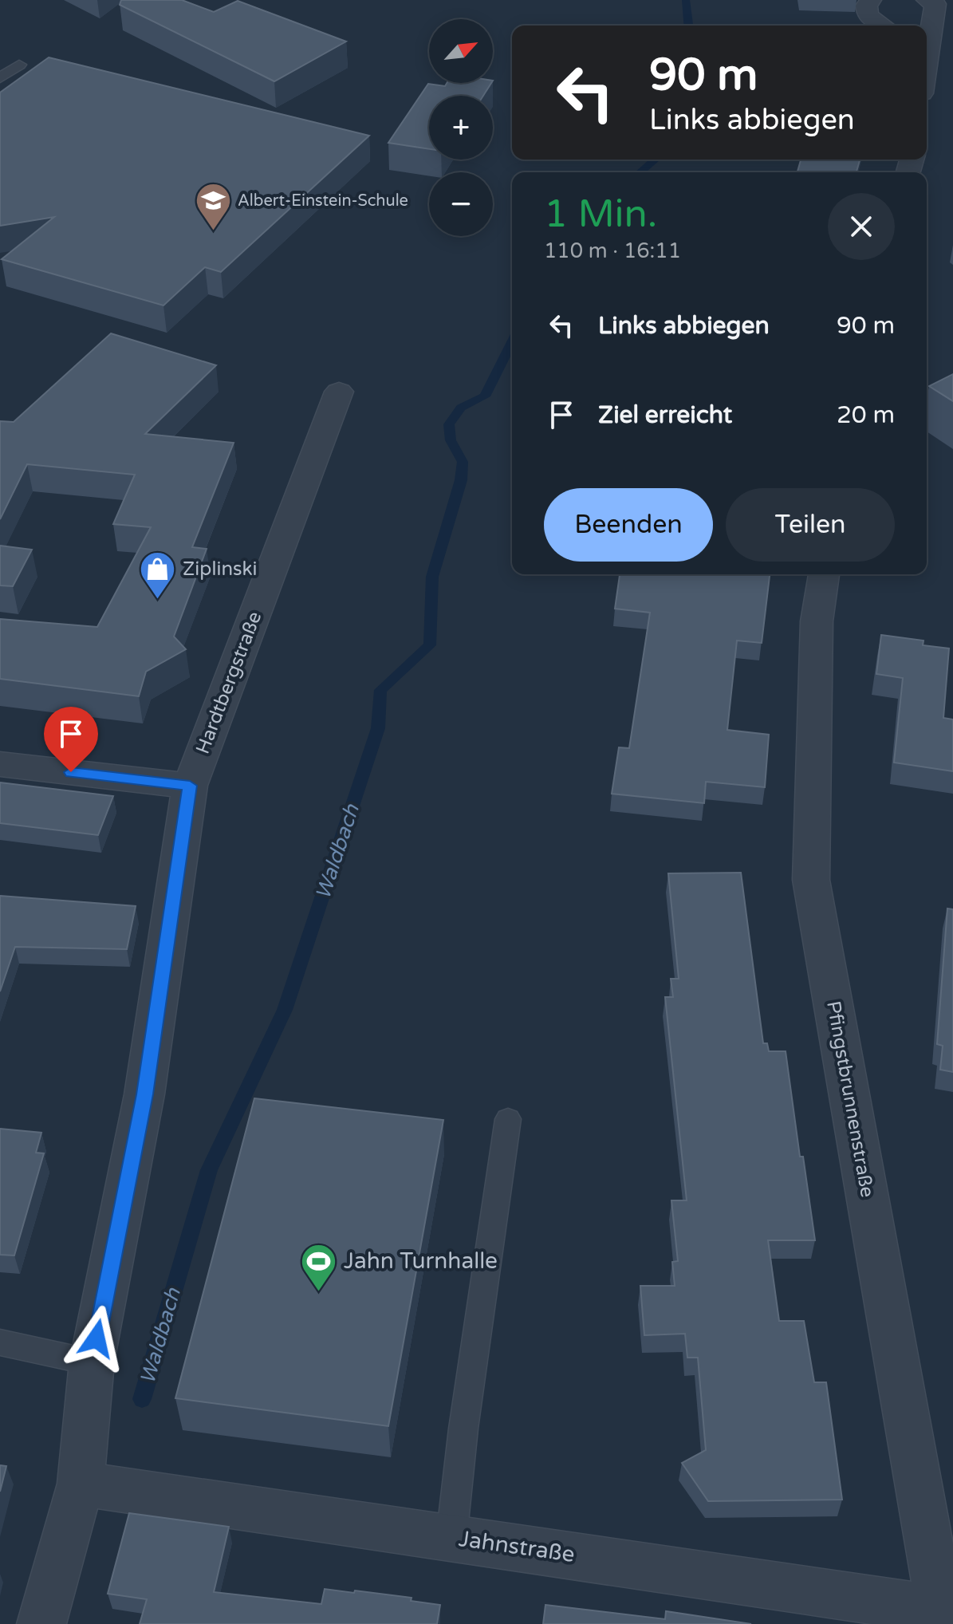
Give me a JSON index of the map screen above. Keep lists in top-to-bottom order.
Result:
{
  "streets": {
    "street": ["Hardtbergstraße", "Pfingstbrunnenstraße", "Jahnstraße"]
  },
  "crossings": [
    ["Hardtbergstraße", "Jahnstraße"],
    ["Pfingstbrunnenstraße", "Jahnstraße"]
  ],
  "water": ["Waldbach"],
  "places": {
    "school or university": ["Albert-Einstein-Schule"],
    "shop": ["Ziplinski"],
    "sports": ["Jahn Turnhalle"]
  },
  "north": "top right",
  "page": {
    "map_buttons": ["+", "−"],
    "turn": ["90 m", "Links abbiegen"],
    "heading": ["1 Min.", "110 m · 16:11"],
    "list": [
      {
        "name": "Links abbiegen",
        "value": "90 m"
      },
      {
        "name": "Ziel erreicht",
        "value": "20 m"
      }
    ],
    "buttons": ["Beenden", "Teilen"]
  }
}
